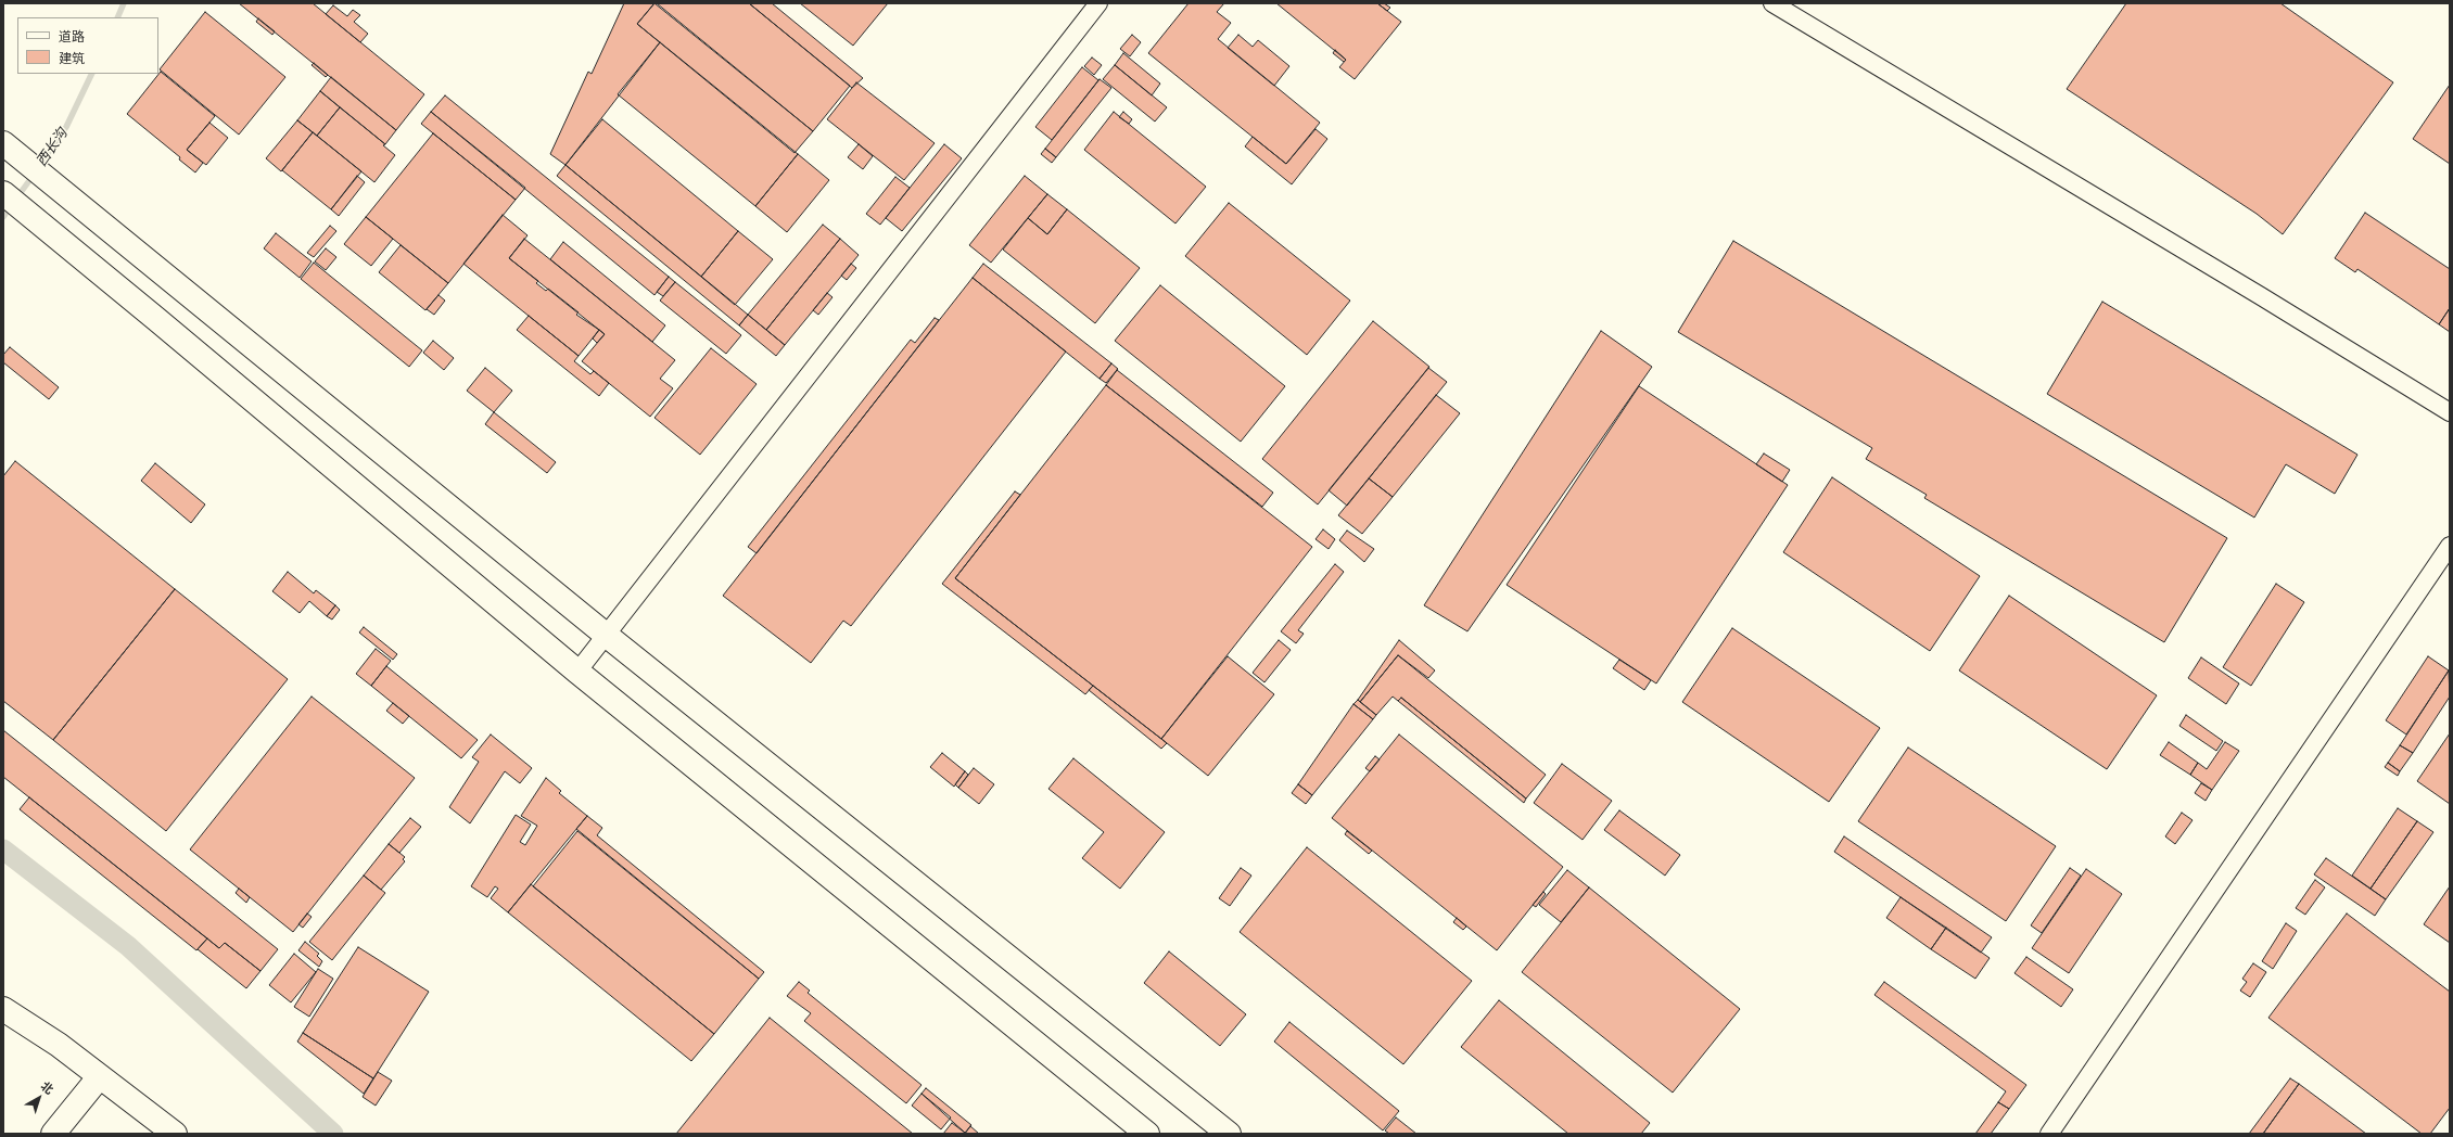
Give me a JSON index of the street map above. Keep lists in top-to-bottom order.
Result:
{
  "water": ["西长沟"],
  "legend": ["道路", "建筑"],
  "north": "top right"
}
